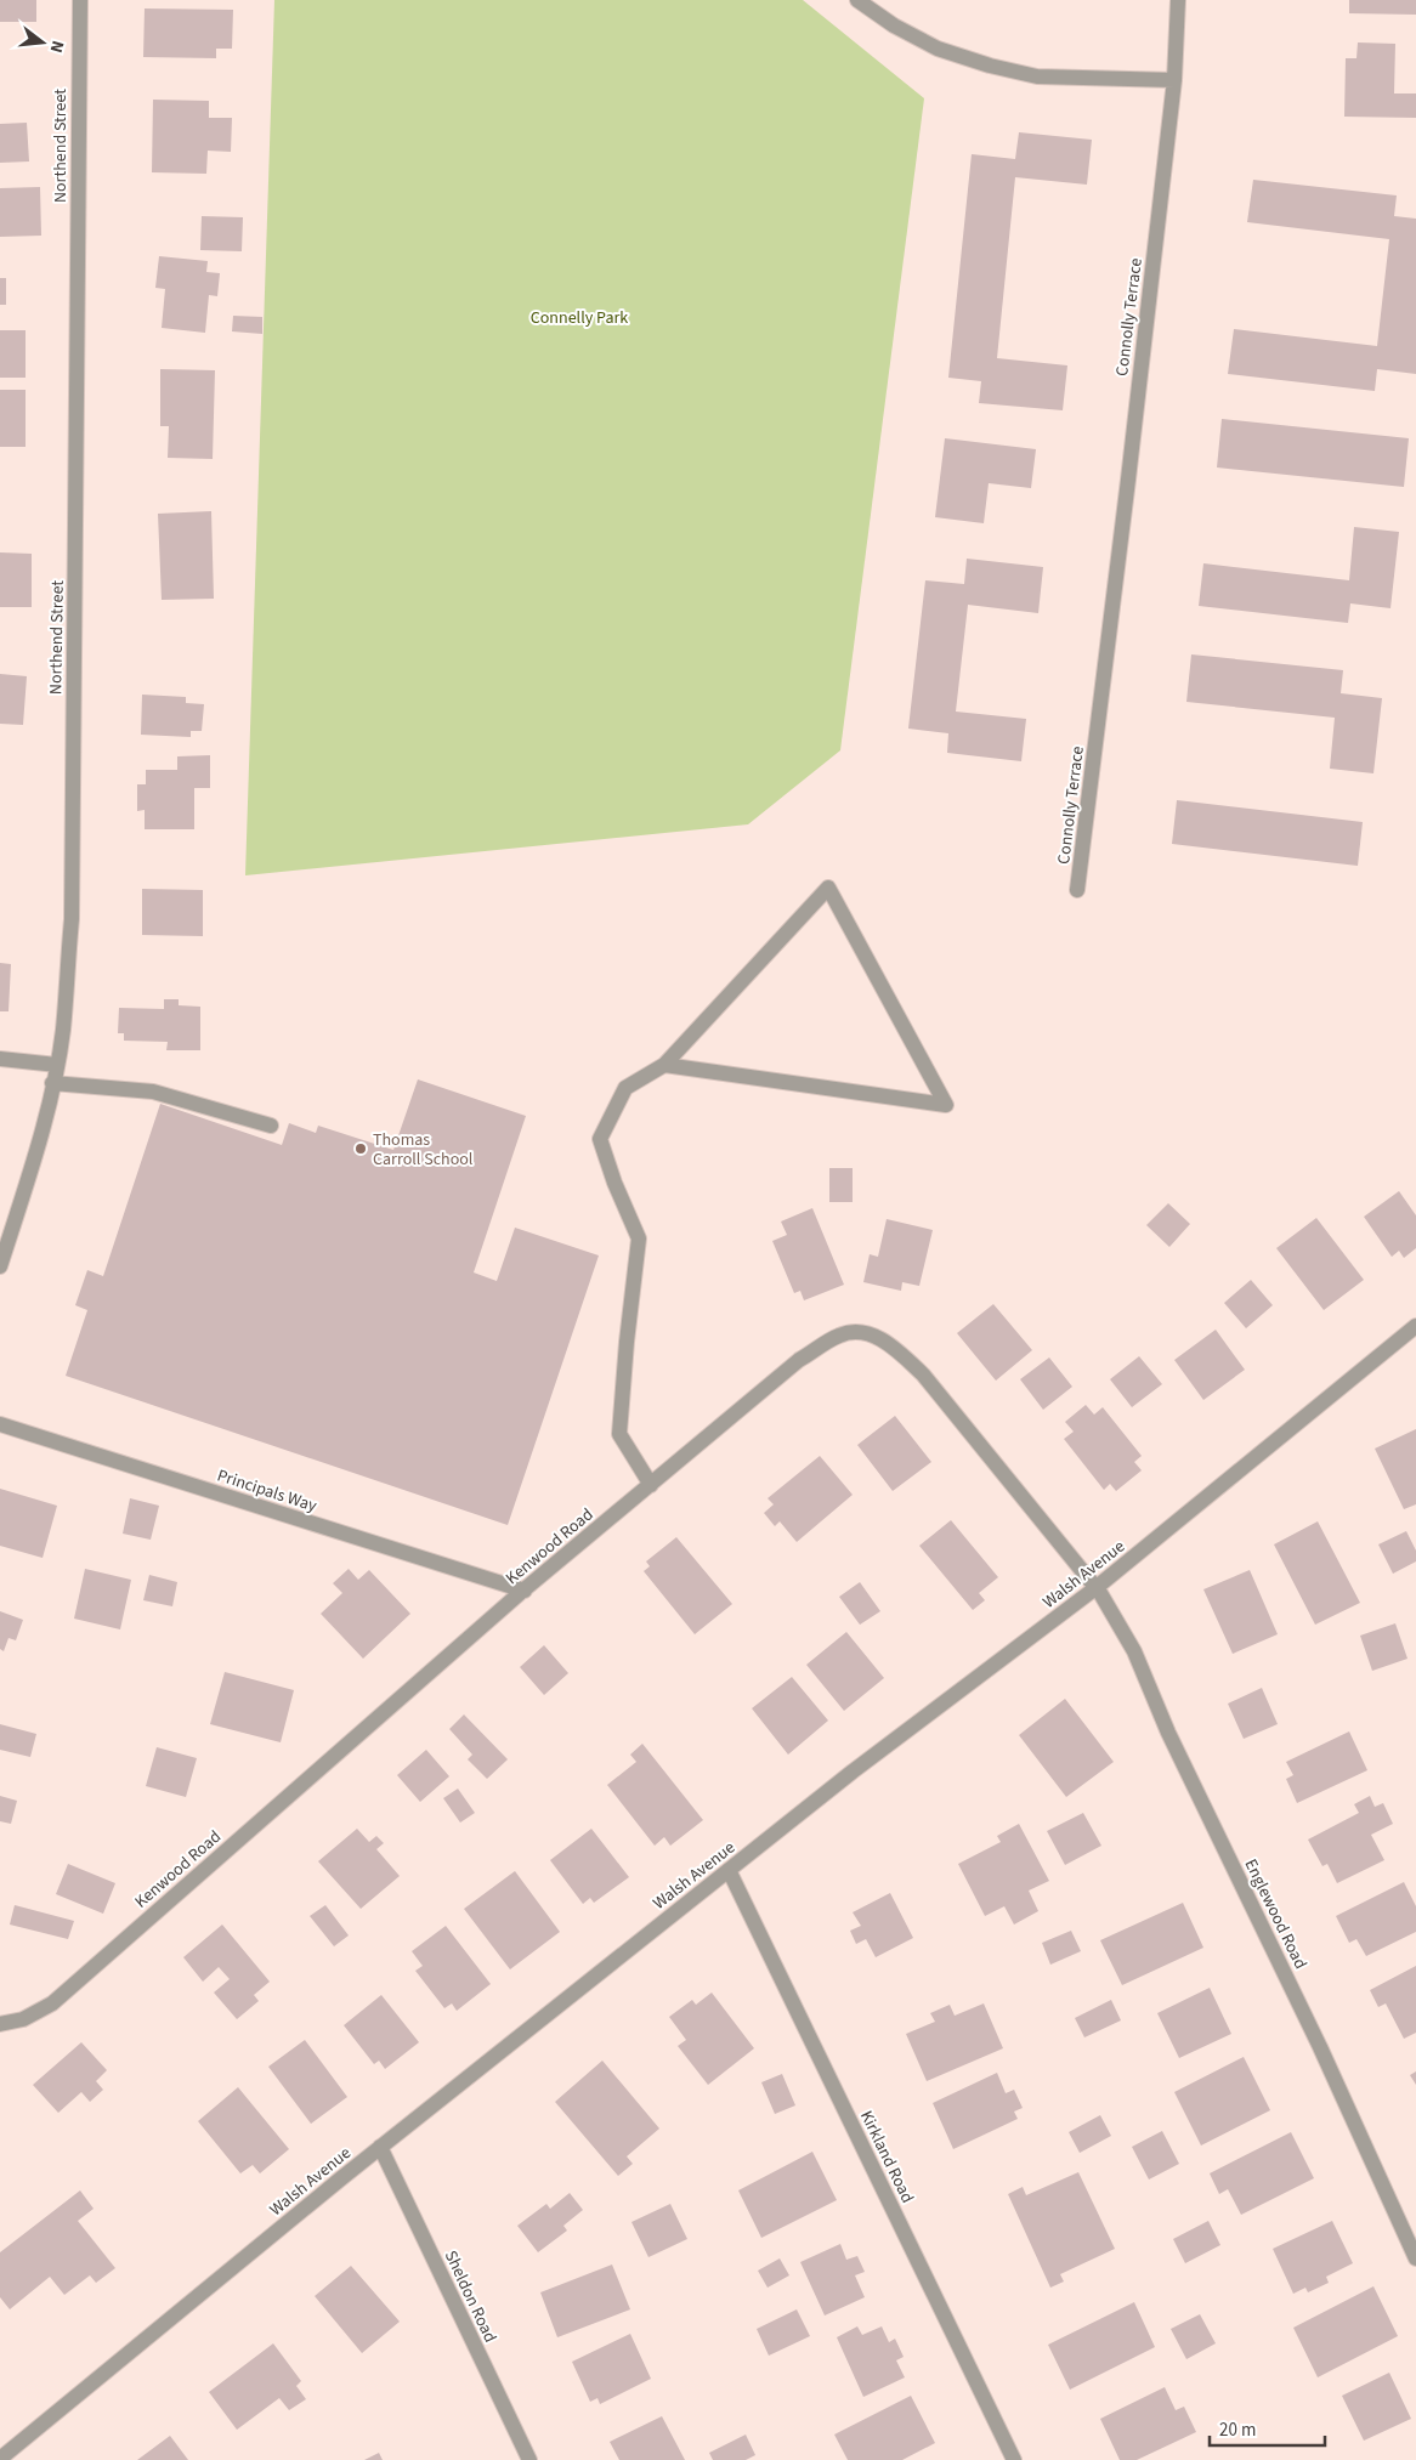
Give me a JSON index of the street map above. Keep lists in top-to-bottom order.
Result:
{
  "streets": {
    "street": [
      "Northend Street",
      "Connolly Terrace",
      "Principals Way",
      "Kenwood Road",
      "Walsh Avenue",
      "Englewood Road",
      "Kirkland Road",
      "Sheldon Road"
    ]
  },
  "crossings": [
    ["Principals Way", "Kenwood Road"],
    ["Kenwood Road", "Walsh Avenue"],
    ["Kenwood Road", "Englewood Road"],
    ["Walsh Avenue", "Englewood Road"],
    ["Walsh Avenue", "Kirkland Road"],
    ["Walsh Avenue", "Sheldon Road"]
  ],
  "parks": ["Connelly Park"],
  "places": ["Thomas Carroll School"],
  "scale_bar": "20 m",
  "north": "right"
}
